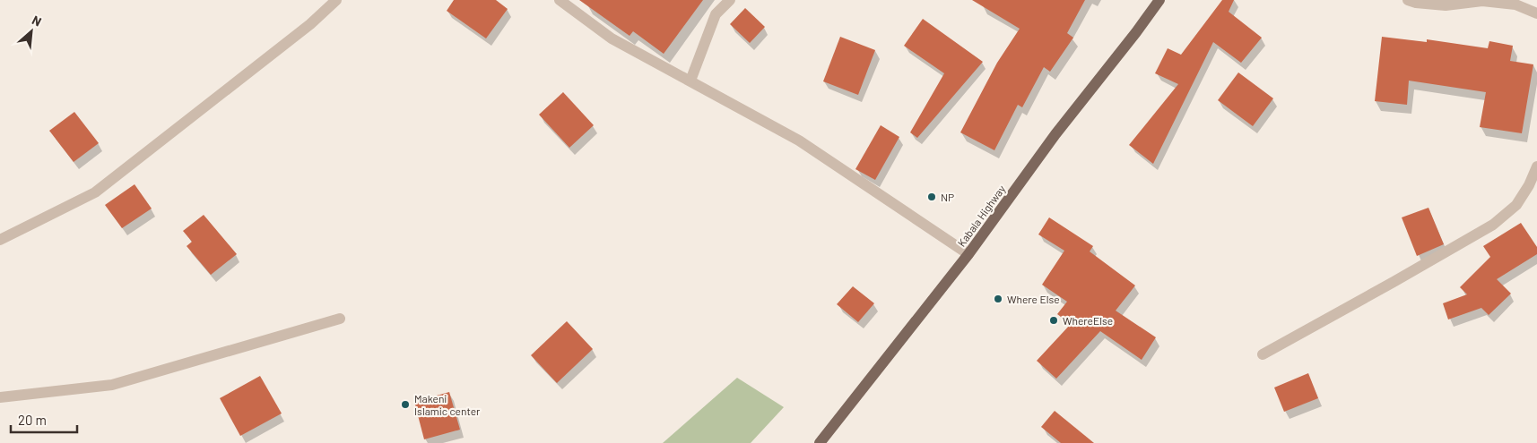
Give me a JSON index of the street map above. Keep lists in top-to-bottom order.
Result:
{
  "streets": {
    "main road": ["Kabala Highway"]
  },
  "places": [
    "NP",
    "Where Else",
    "WhereElse",
    "Makeni Islamic center"
  ],
  "scale_bar": "20 m",
  "north": "top right"
}
